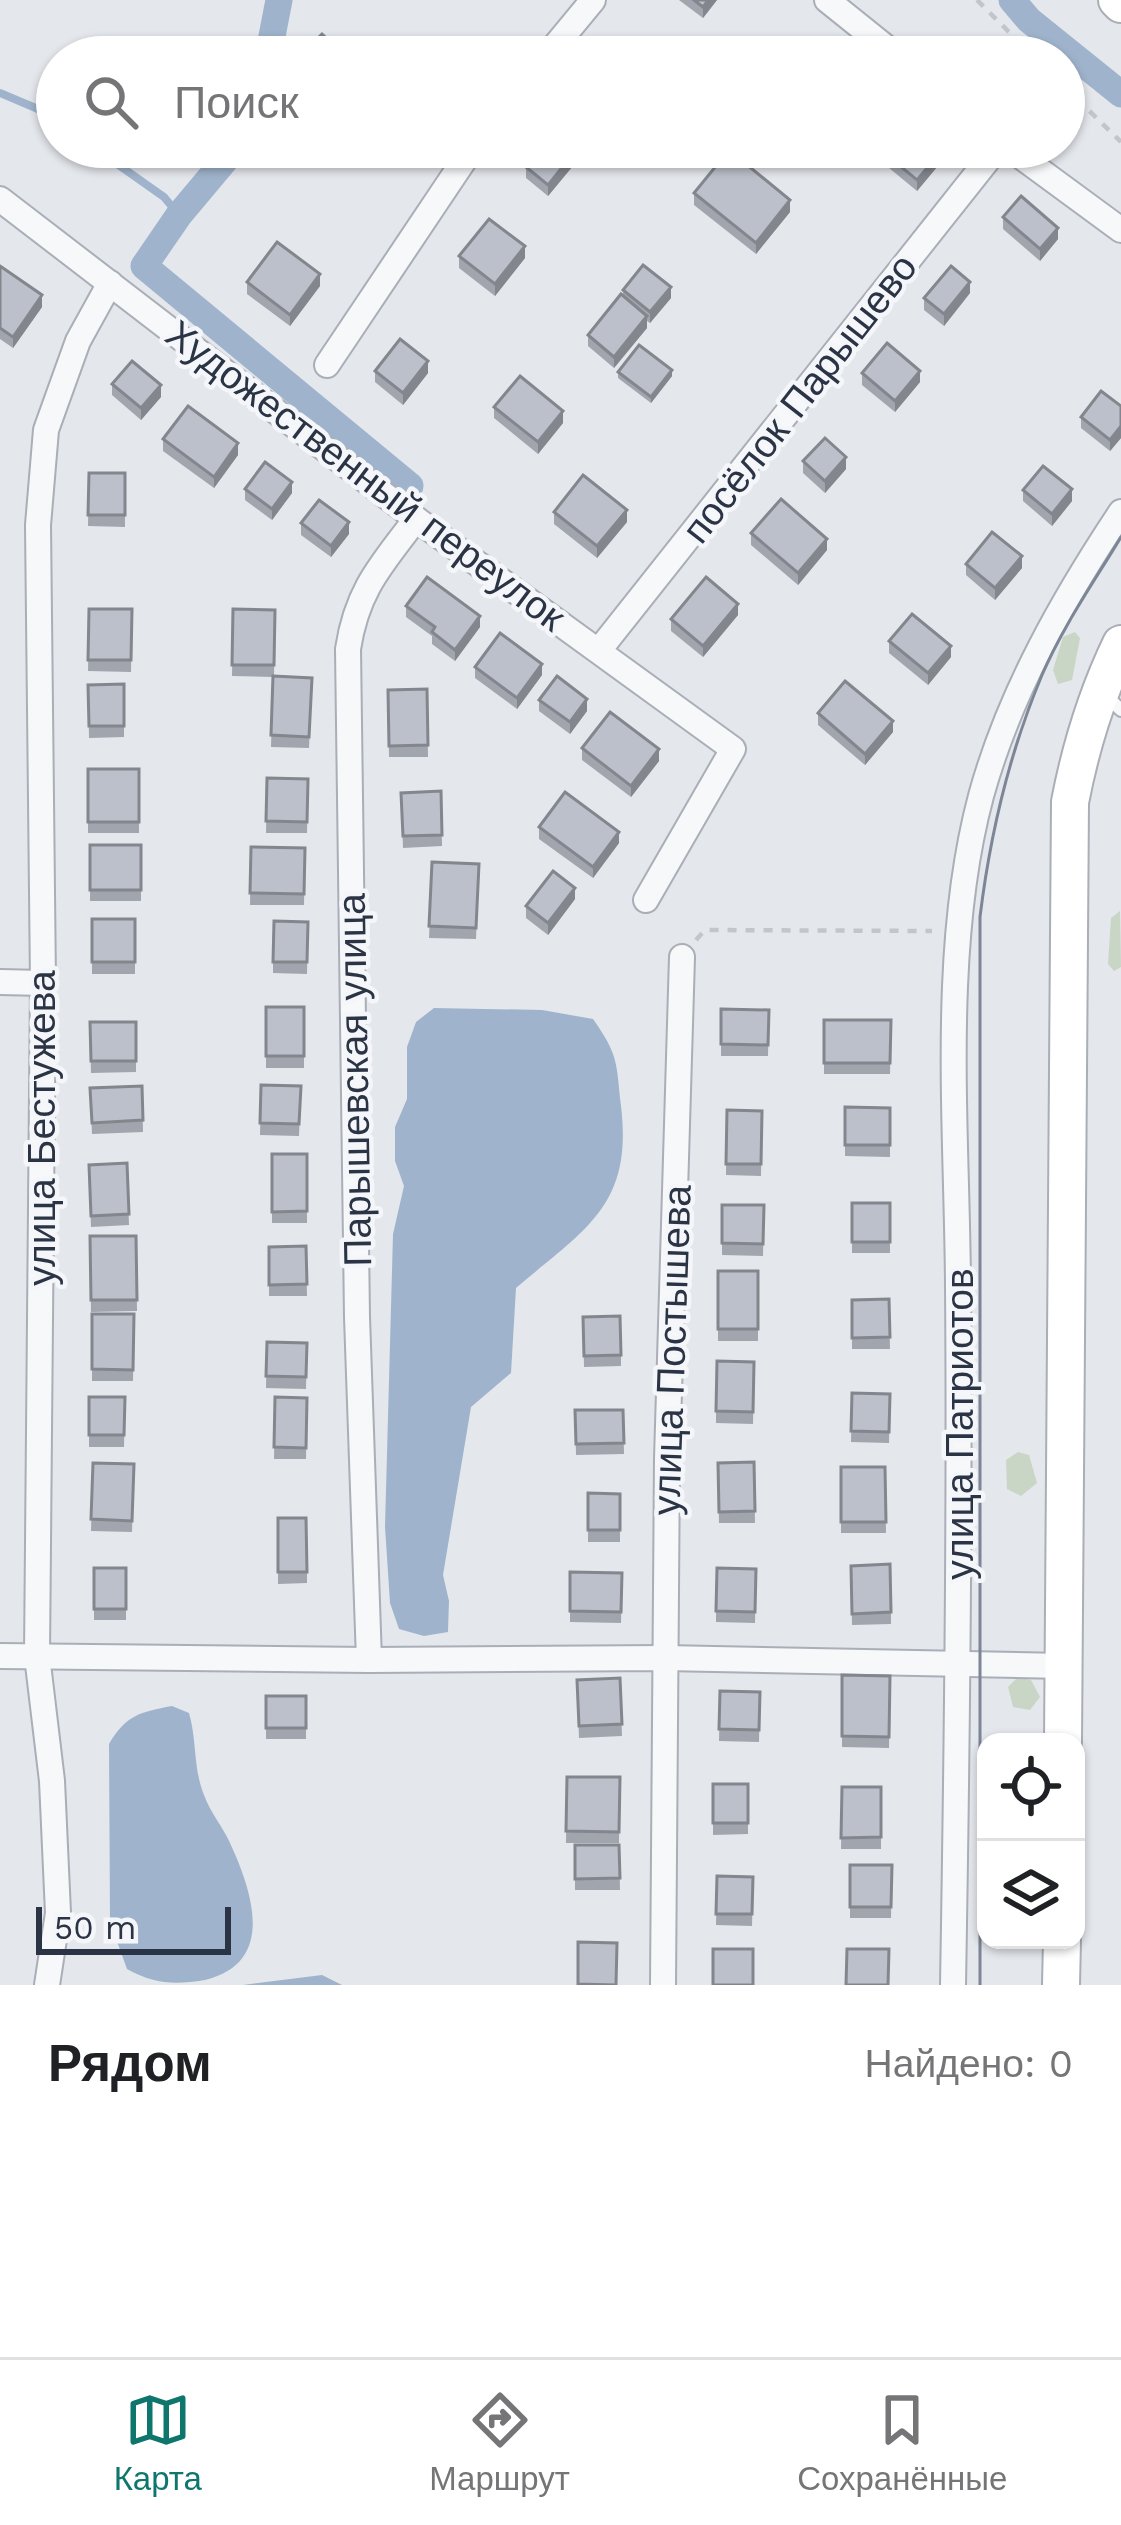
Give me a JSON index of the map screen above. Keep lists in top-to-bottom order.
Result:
{
  "streets": {
    "street": [
      "посёлок Парышево",
      "Художественный переулок",
      "Парышевская улица",
      "улица Бестужева",
      "улица Постышева",
      "улица Патриотов"
    ]
  },
  "crossings": [
    ["посёлок Парышево", "Художественный переулок"],
    ["Художественный переулок", "Парышевская улица"],
    ["Художественный переулок", "улица Бестужева"]
  ],
  "scale_bar": "50 m",
  "page": {
    "search": "Поиск",
    "scale": "50 m",
    "heading": ["Рядом", "Найдено: 0"],
    "nav": ["Карта", "Маршрут", "Сохранённые"]
  }
}
